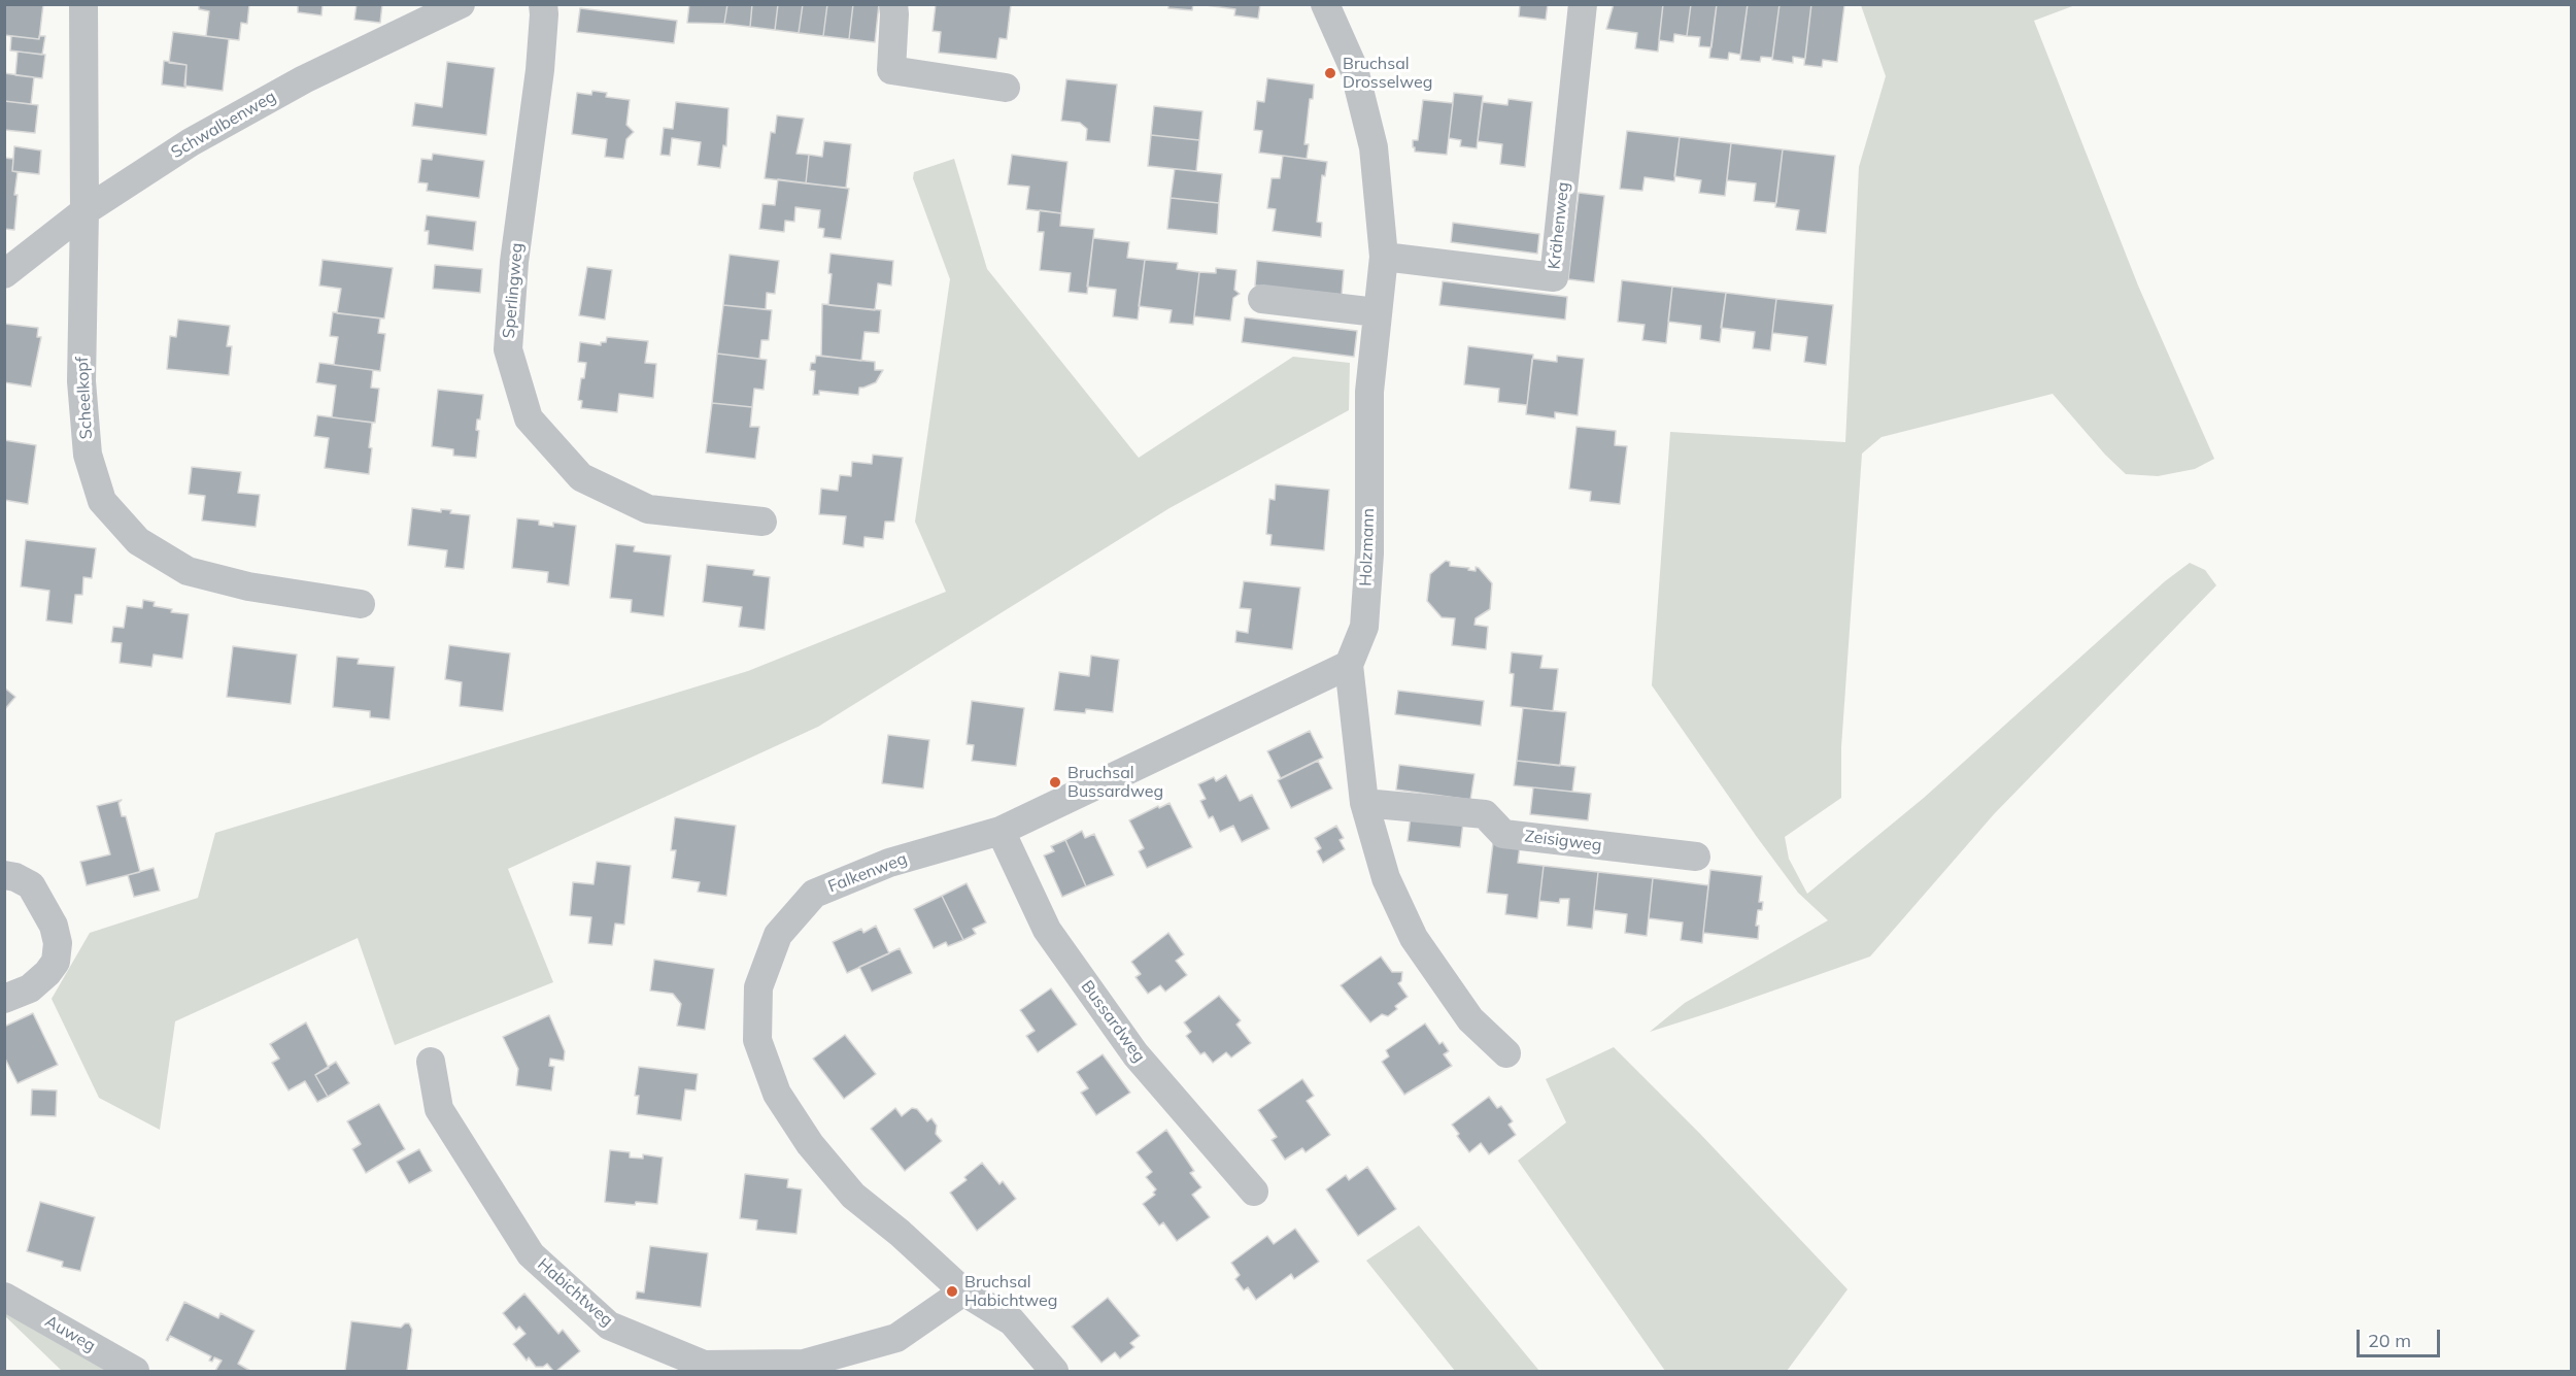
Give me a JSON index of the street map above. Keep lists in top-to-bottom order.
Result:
{
  "streets": {
    "street": [
      "Schwalbenweg",
      "Krähenweg",
      "Sperlingweg",
      "Scheelkopf",
      "Holzmann",
      "Zeisigweg",
      "Falkenweg",
      "Bussardweg",
      "Habichtweg",
      "Auweg"
    ]
  },
  "crossings": [
    ["Schwalbenweg", "Scheelkopf"],
    ["Krähenweg", "Holzmann"],
    ["Holzmann", "Zeisigweg"],
    ["Holzmann", "Falkenweg"],
    ["Falkenweg", "Bussardweg"],
    ["Falkenweg", "Habichtweg"]
  ],
  "places": ["Bruchsal Drosselweg", "Bruchsal Bussardweg", "Bruchsal Habichtweg"],
  "scale_bar": "20 m"
}
